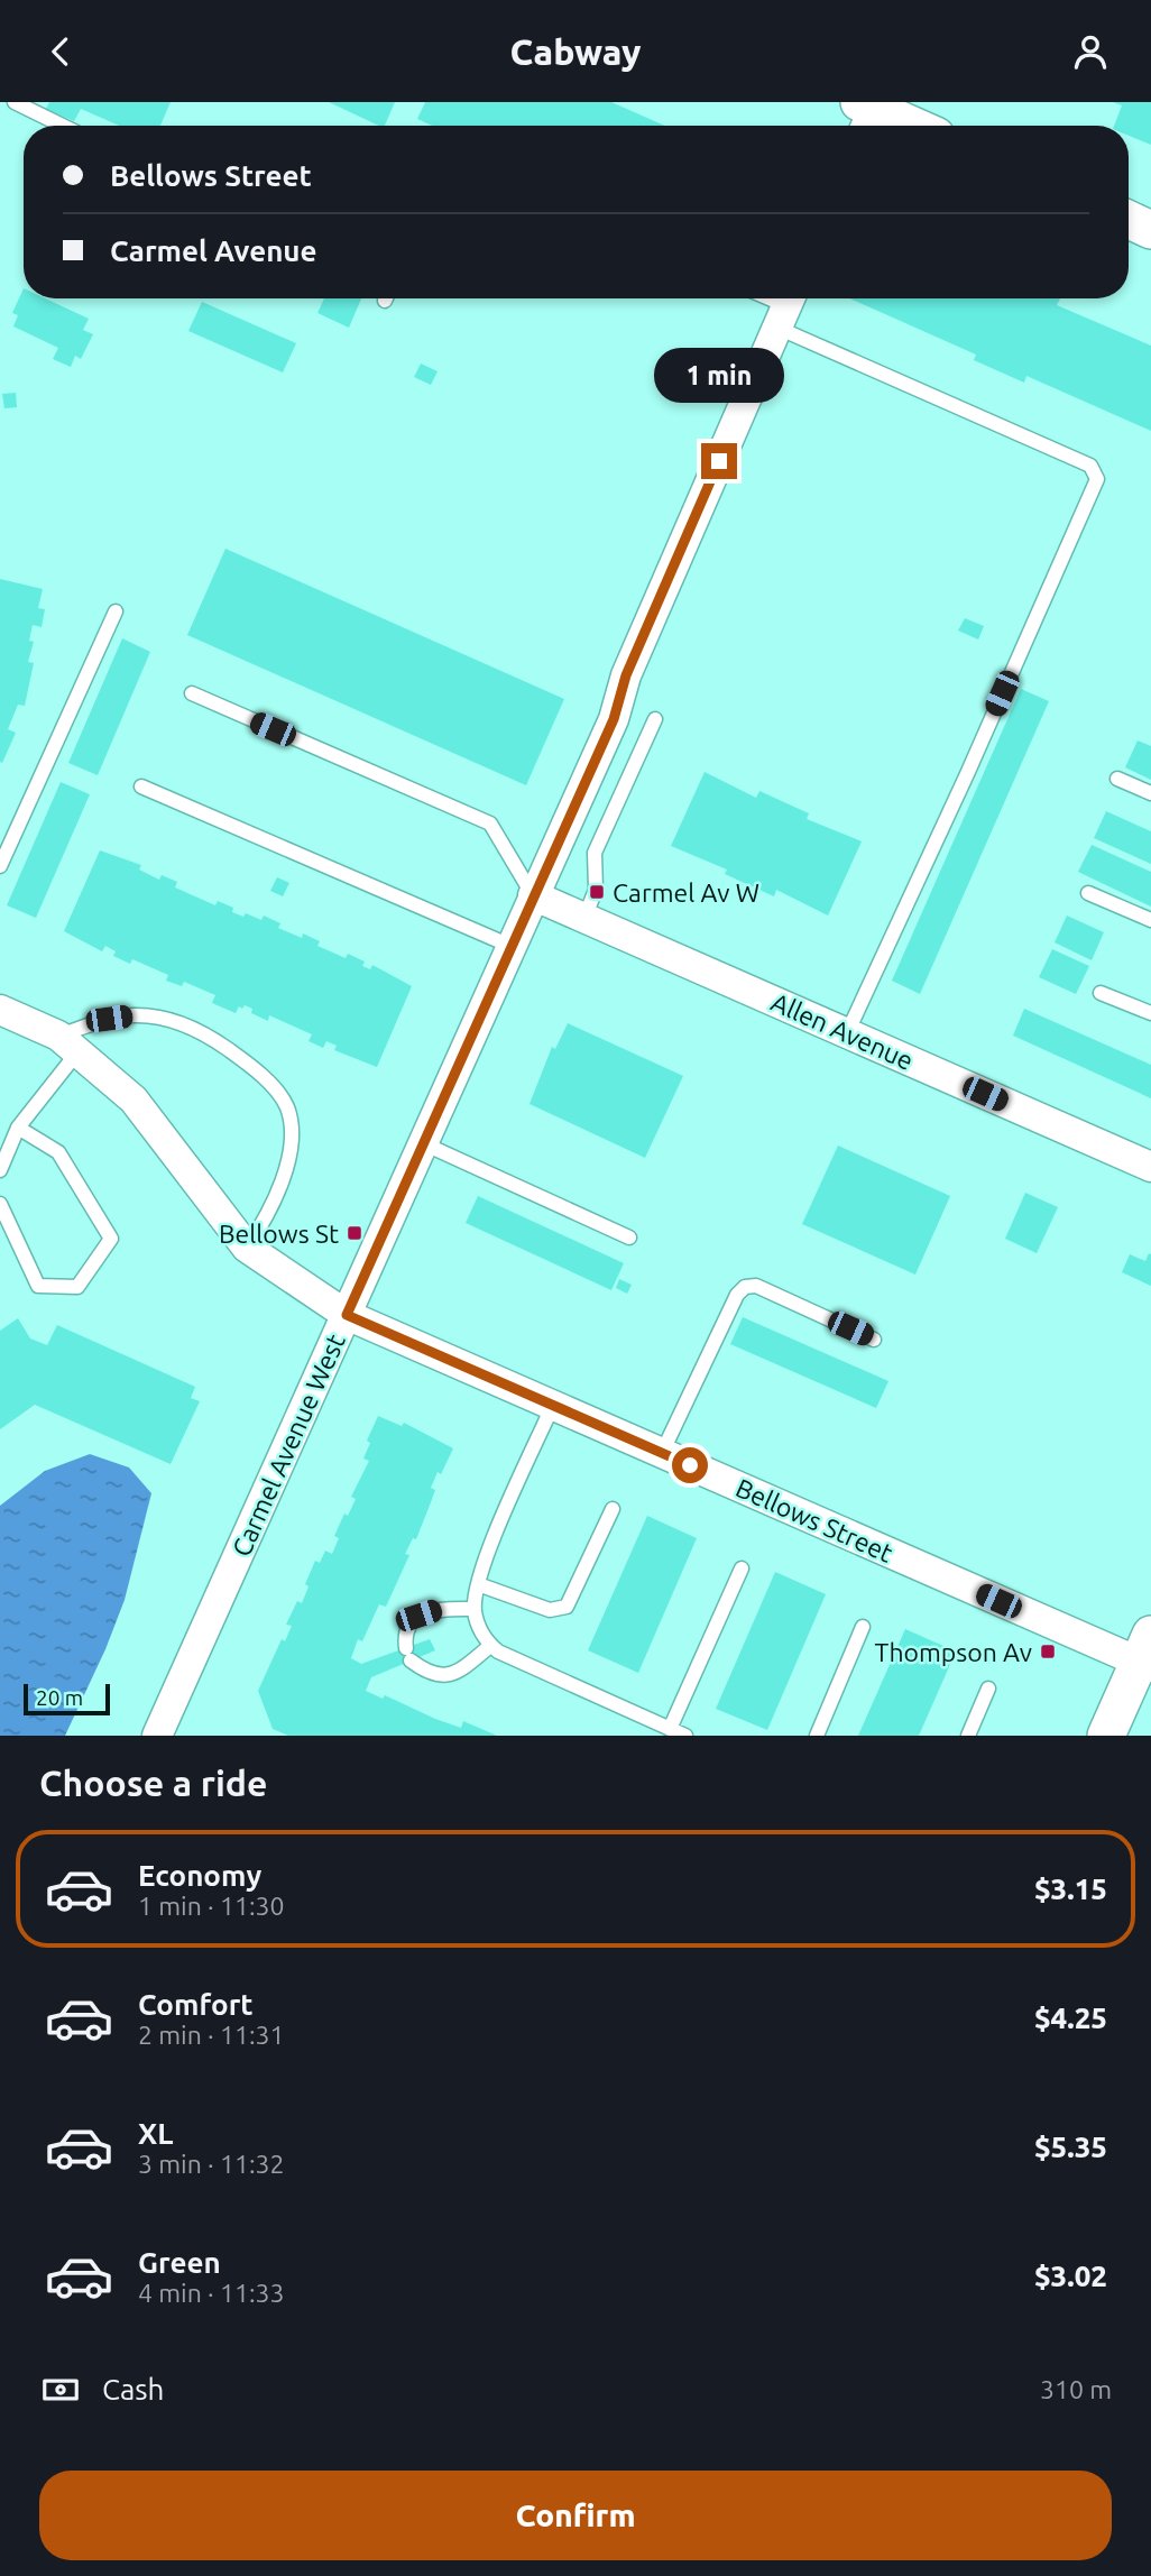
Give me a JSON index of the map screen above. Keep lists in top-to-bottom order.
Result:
{
  "streets": {
    "street": ["Allen Avenue", "Carmel Avenue West", "Bellows Street"]
  },
  "crossings": [
    ["Allen Avenue", "Carmel Avenue West"],
    ["Carmel Avenue West", "Bellows Street"]
  ],
  "places": {
    "transit": ["Carmel Av W", "Bellows St", "Thompson Av"]
  },
  "scale_bar": "20 m",
  "page": {
    "header": "Cabway",
    "banner": ["Bellows Street", "Carmel Avenue"],
    "bubble": "1 min",
    "scale": "20 m",
    "heading": "Choose a ride",
    "list": [
      {
        "name": "Economy",
        "note": "1 min · 11:30",
        "value": "$3.15"
      },
      {
        "name": "Comfort",
        "note": "2 min · 11:31",
        "value": "$4.25"
      },
      {
        "name": "XL",
        "note": "3 min · 11:32",
        "value": "$5.35"
      },
      {
        "name": "Green",
        "note": "4 min · 11:33",
        "value": "$3.02"
      }
    ],
    "pay": ["Cash", "310 m"],
    "buttons": "Confirm"
  }
}
